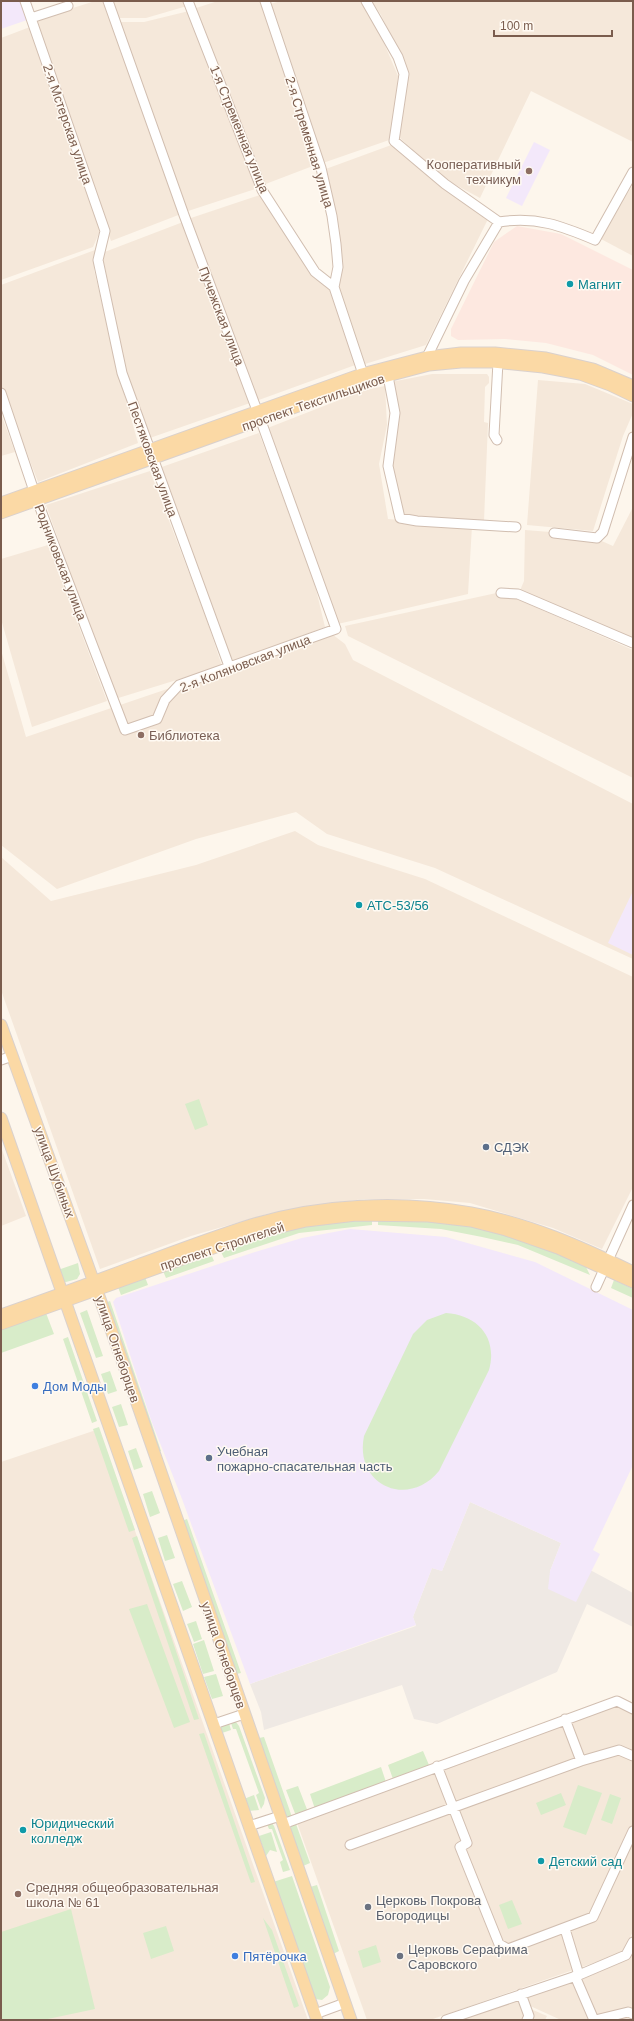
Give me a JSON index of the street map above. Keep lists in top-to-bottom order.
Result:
{
  "streets": {
    "main road": [
      "проспект Текстильщиков",
      "улица Шубиных",
      "проспект Строителей",
      "улица Огнеборцев"
    ],
    "street": [
      "2-я Мстерская улица",
      "1-я Стременная улица",
      "2-я Стременная улица",
      "Пучежская улица",
      "Пестяковская улица",
      "Родниковская улица",
      "2-я Коляновская улица"
    ]
  },
  "crossings": [
    ["2-я Мстерская улица", "Пестяковская улица"],
    ["1-я Стременная улица", "2-я Стременная улица"],
    ["Пучежская улица", "проспект Текстильщиков"],
    ["Пучежская улица", "2-я Коляновская улица"],
    ["проспект Текстильщиков", "Пестяковская улица"],
    ["проспект Текстильщиков", "Родниковская улица"],
    ["Пестяковская улица", "2-я Коляновская улица"],
    ["Родниковская улица", "2-я Коляновская улица"],
    ["улица Шубиных", "проспект Строителей"],
    ["улица Шубиных", "улица Огнеборцев"],
    ["проспект Строителей", "улица Огнеборцев"]
  ],
  "places": [
    "Кооперативный техникум",
    "Магнит",
    "Библиотека",
    "АТС-53/56",
    "СДЭК",
    "Дом Моды",
    "Учебная пожарно-спасательная часть",
    "Юридический колледж",
    "Детский сад",
    "Средняя общеобразовательная школа № 61",
    "Церковь Покрова Богородицы",
    "Пятёрочка",
    "Церковь Серафима Саровского"
  ],
  "scale_bar": "100 m"
}
